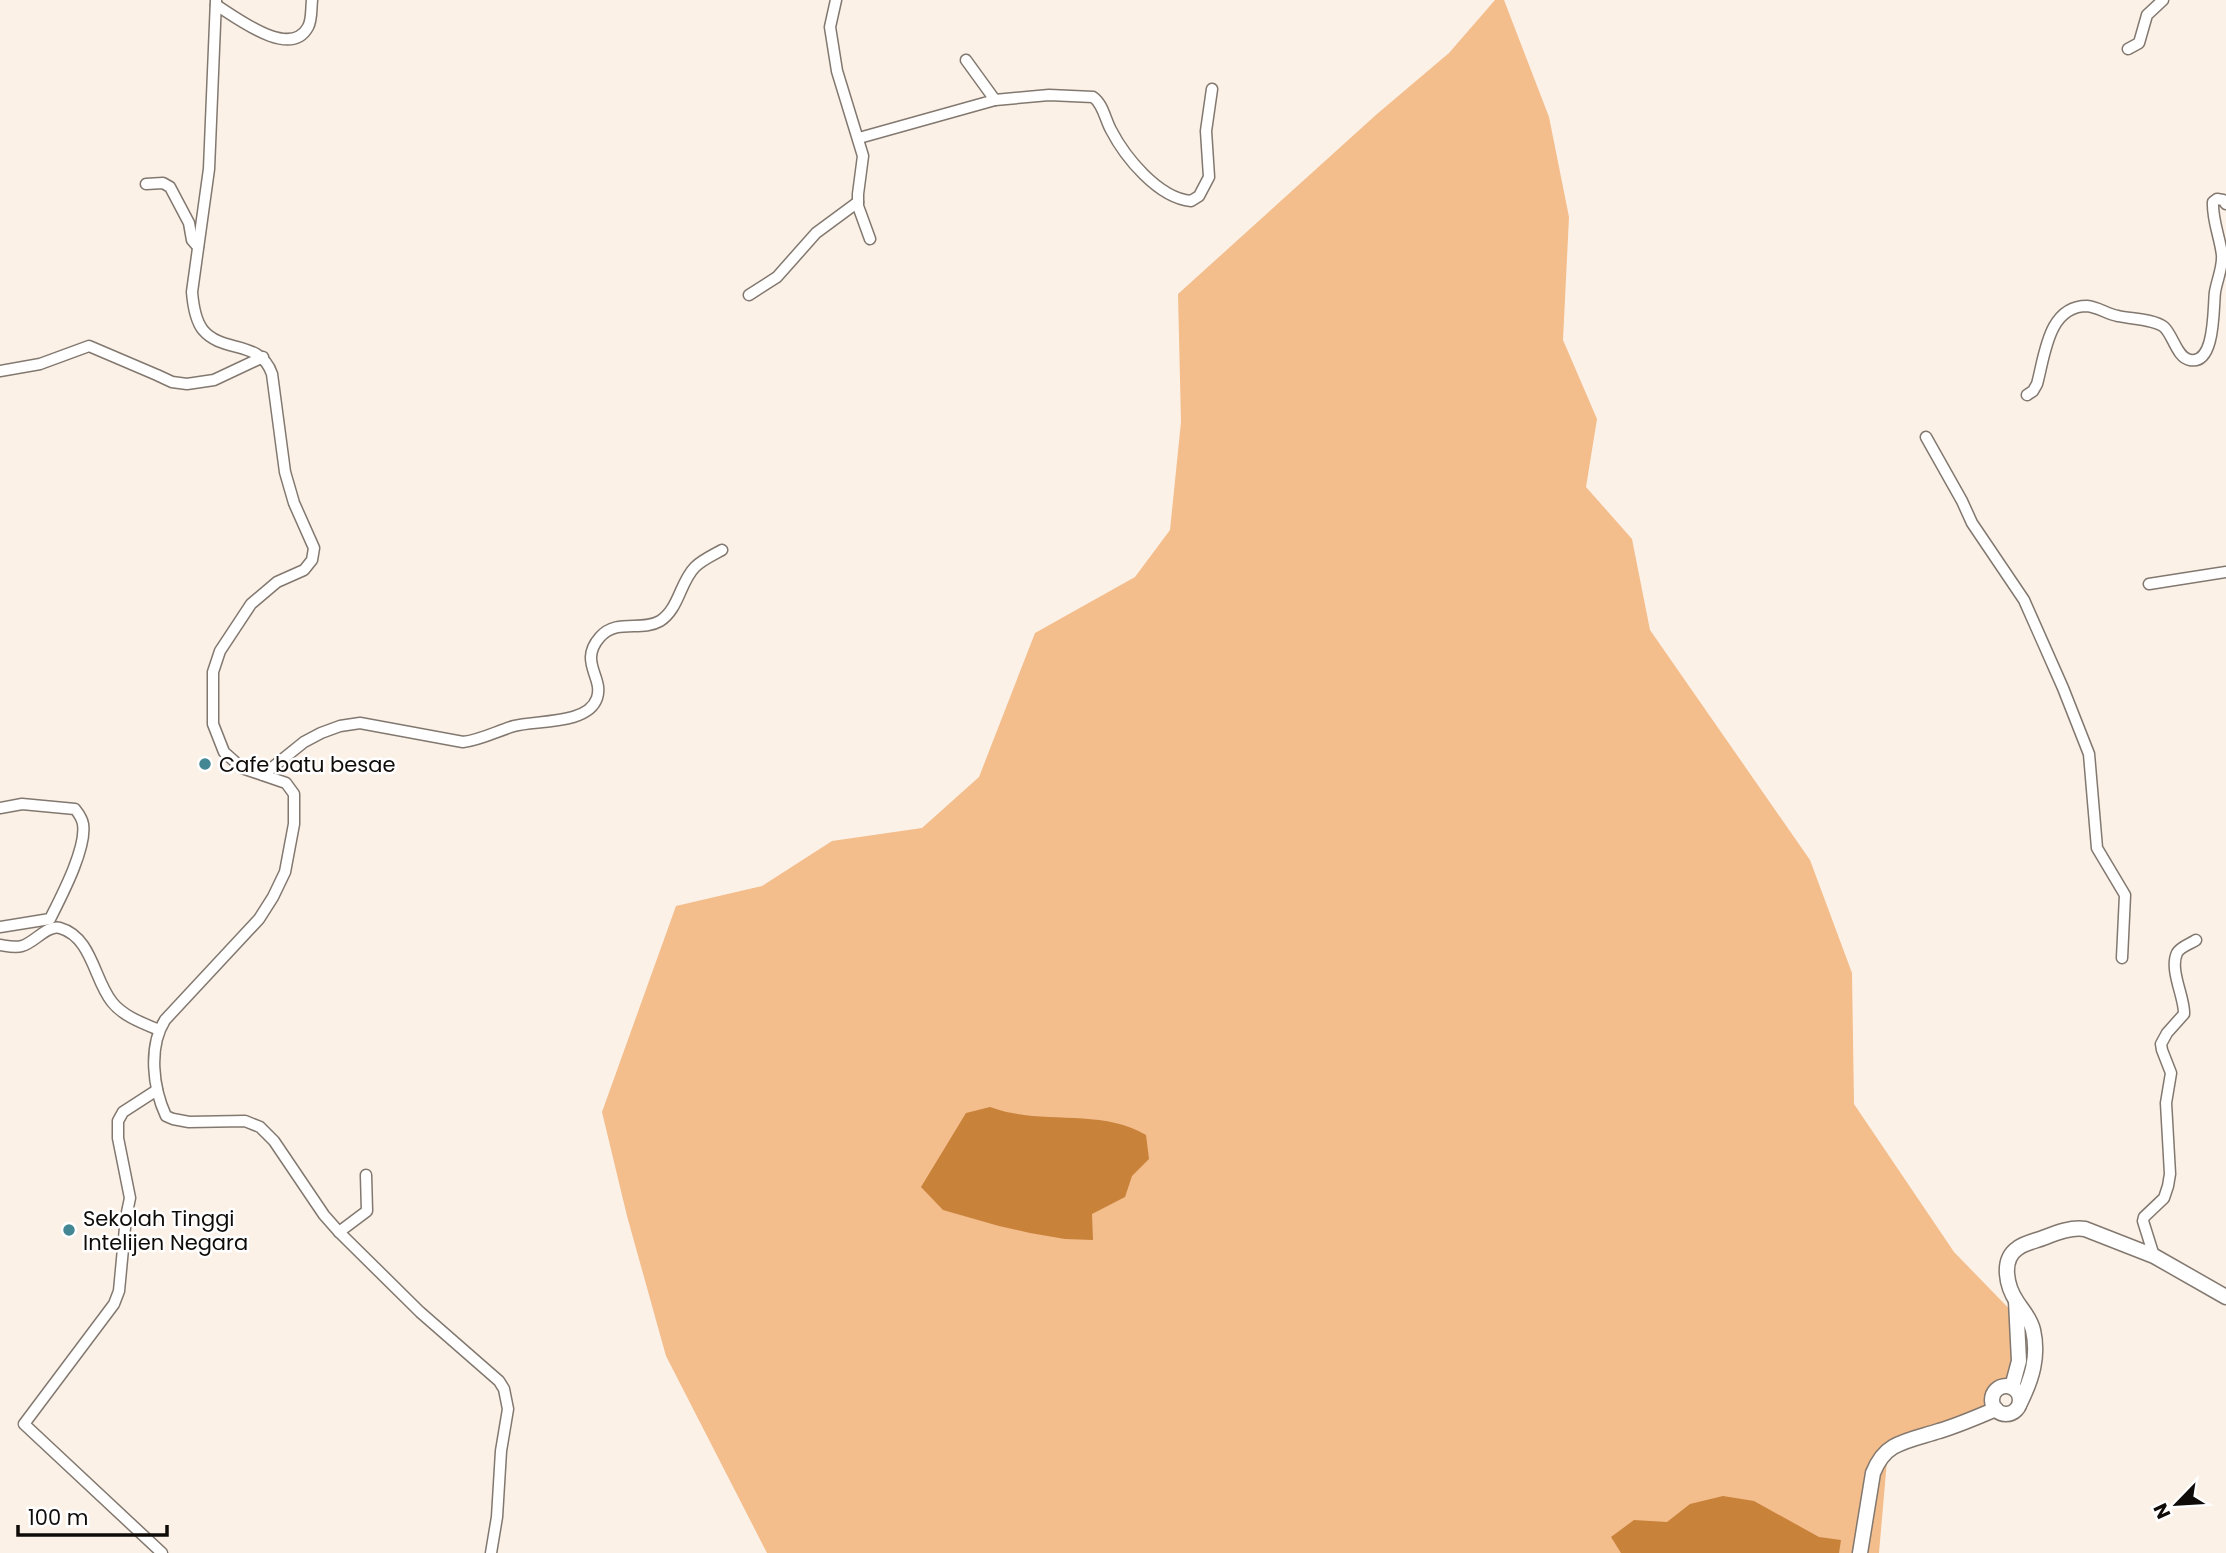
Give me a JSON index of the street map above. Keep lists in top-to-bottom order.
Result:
{
  "places": ["Cafe batu besae", "Sekolah Tinggi Intelijen Negara"],
  "scale_bar": "100 m",
  "north": "bottom left"
}
